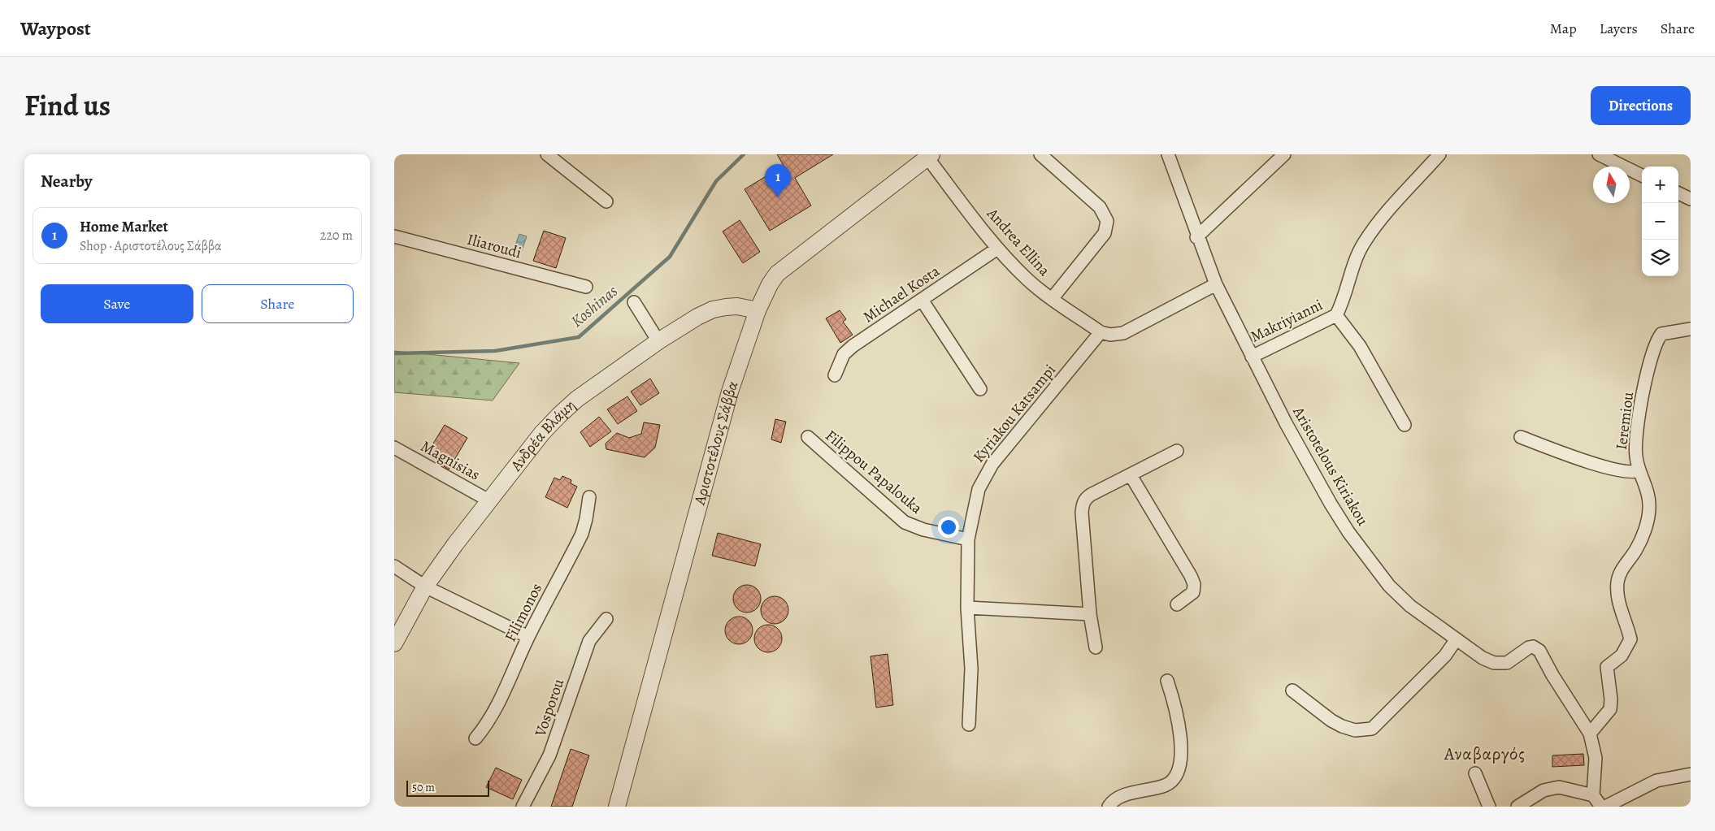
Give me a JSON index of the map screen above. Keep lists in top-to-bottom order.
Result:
{
  "streets": {
    "street": [
      "Andrea Ellina",
      "Iliaroudi",
      "Michael Kosta",
      "Makriyianni",
      "Kyriakou Katsampi",
      "Ieremiou",
      "Ανδρέα Βλάμη",
      "Αριστοτέλους Σάββα",
      "Magnisias",
      "Aristotelous Kiriakou",
      "Filippou Papalouka",
      "Filimonos",
      "Vosporou"
    ]
  },
  "crossings": [
    ["Andrea Ellina", "Michael Kosta"],
    ["Andrea Ellina", "Kyriakou Katsampi"],
    ["Andrea Ellina", "Αριστοτέλους Σάββα"],
    ["Makriyianni", "Aristotelous Kiriakou"],
    ["Kyriakou Katsampi", "Filippou Papalouka"],
    ["Ieremiou", "Aristotelous Kiriakou"],
    ["Ανδρέα Βλάμη", "Αριστοτέλους Σάββα"],
    ["Ανδρέα Βλάμη", "Magnisias"]
  ],
  "districts": ["Αναβαργός"],
  "water": ["Koshinas"],
  "scale_bar": "50 m",
  "north": "top",
  "page": {
    "header": "Waypost",
    "nav": ["Map", "Layers", "Share"],
    "title": "Find us",
    "buttons": [
      "Directions",
      ["Save", "Share"]
    ],
    "heading": "Nearby",
    "pins": "1",
    "map_buttons": ["+", "−"],
    "list": [
      {
        "mark": "1",
        "name": "Home Market",
        "note": "Shop · Αριστοτέλους Σάββα",
        "value": "220 m"
      }
    ],
    "scale": "50 m"
  }
}
